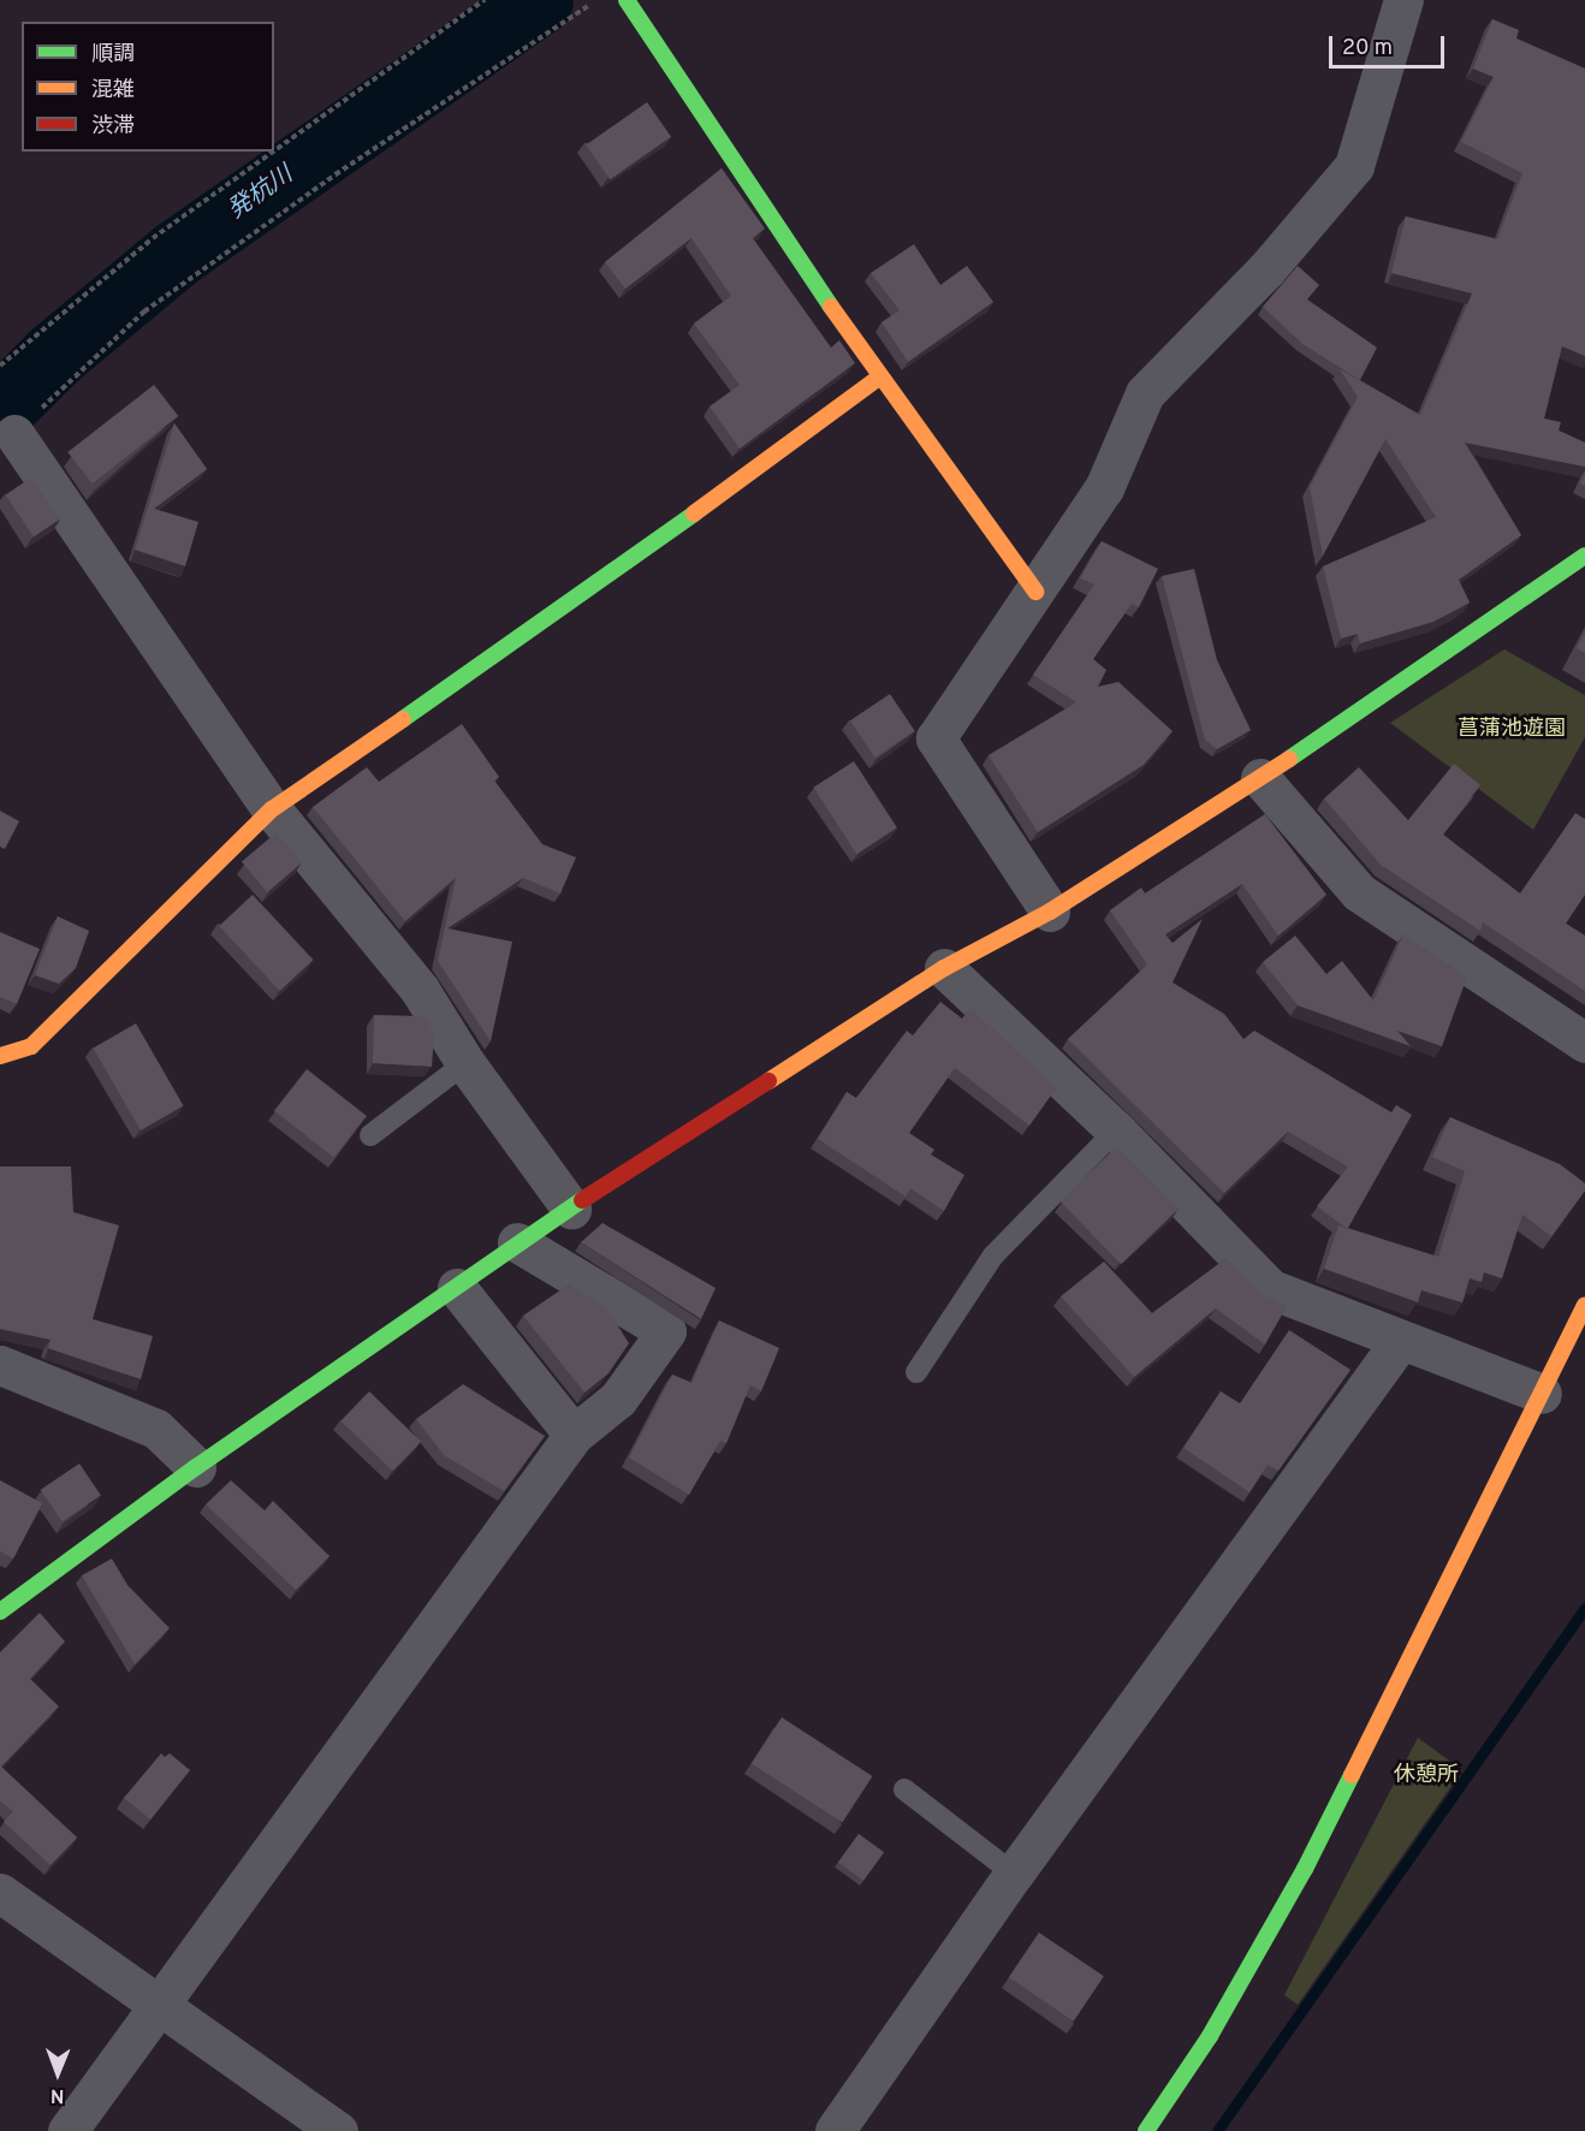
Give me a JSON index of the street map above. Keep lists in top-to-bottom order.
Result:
{
  "water": ["発杭川"],
  "parks": ["菖蒲池遊園", "休憩所"],
  "legend": ["順調", "混雑", "渋滞"],
  "scale_bar": "20 m",
  "north": "bottom"
}
